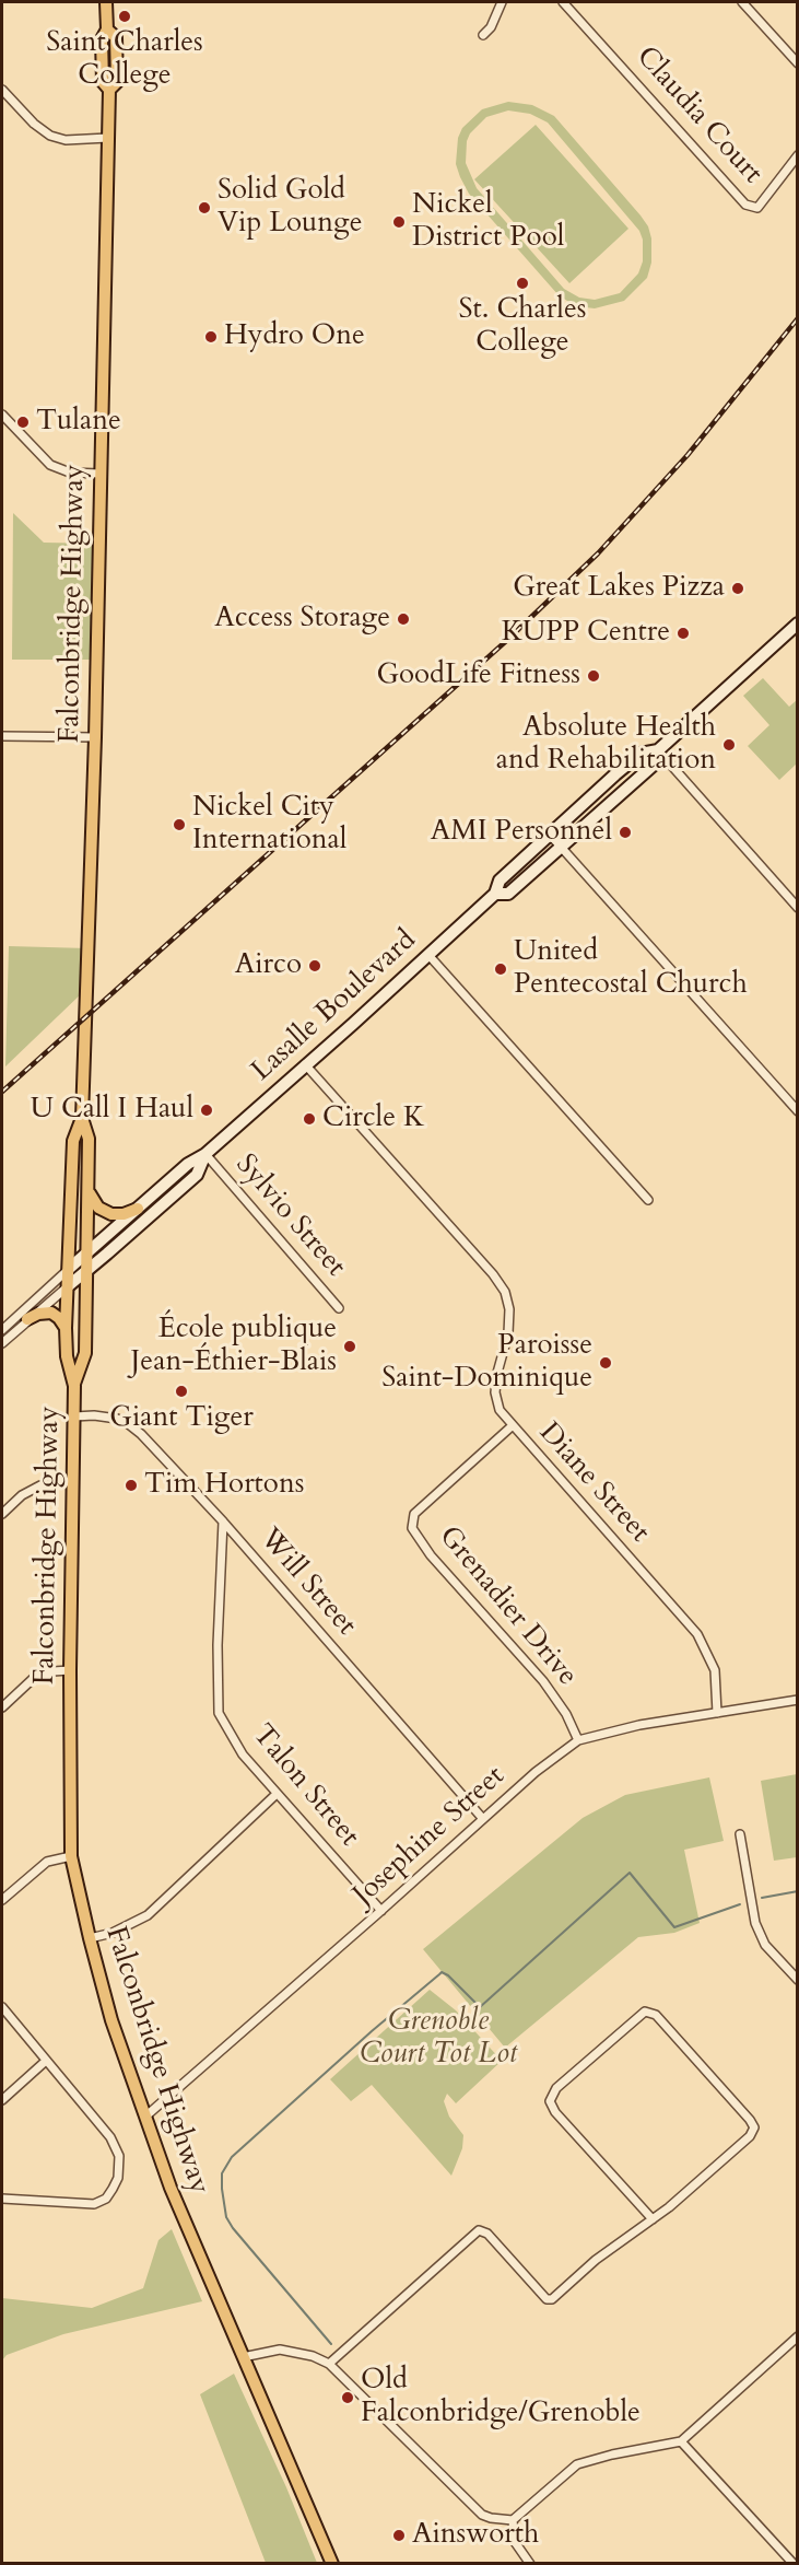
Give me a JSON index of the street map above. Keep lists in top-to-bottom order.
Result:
{
  "streets": {
    "main road": ["Falconbridge Highway", "Lasalle Boulevard"],
    "street": [
      "Claudia Court",
      "Sylvio Street",
      "Diane Street",
      "Will Street",
      "Grenadier Drive",
      "Talon Street",
      "Josephine Street"
    ]
  },
  "crossings": [
    ["Falconbridge Highway", "Lasalle Boulevard"],
    ["Falconbridge Highway", "Will Street"],
    ["Falconbridge Highway", "Josephine Street"],
    ["Lasalle Boulevard", "Sylvio Street"],
    ["Lasalle Boulevard", "Diane Street"],
    ["Diane Street", "Grenadier Drive"],
    ["Diane Street", "Josephine Street"],
    ["Will Street", "Talon Street"],
    ["Will Street", "Josephine Street"],
    ["Grenadier Drive", "Josephine Street"],
    ["Talon Street", "Josephine Street"]
  ],
  "parks": ["Grenoble Court Tot Lot"],
  "places": [
    "Saint Charles College",
    "Solid Gold Vip Lounge",
    "Nickel District Pool",
    "St. Charles College",
    "Hydro One",
    "Tulane",
    "Great Lakes Pizza",
    "Access Storage",
    "KUPP Centre",
    "GoodLife Fitness",
    "Absolute Health and Rehabilitation",
    "Nickel City International",
    "AMI Personnel",
    "Airco",
    "United Pentecostal Church",
    "U Call I Haul",
    "Circle K",
    "École publique Jean-Éthier-Blais",
    "Paroisse Saint-Dominique",
    "Giant Tiger",
    "Tim Hortons",
    "Old Falconbridge/Grenoble",
    "Ainsworth"
  ]
}
